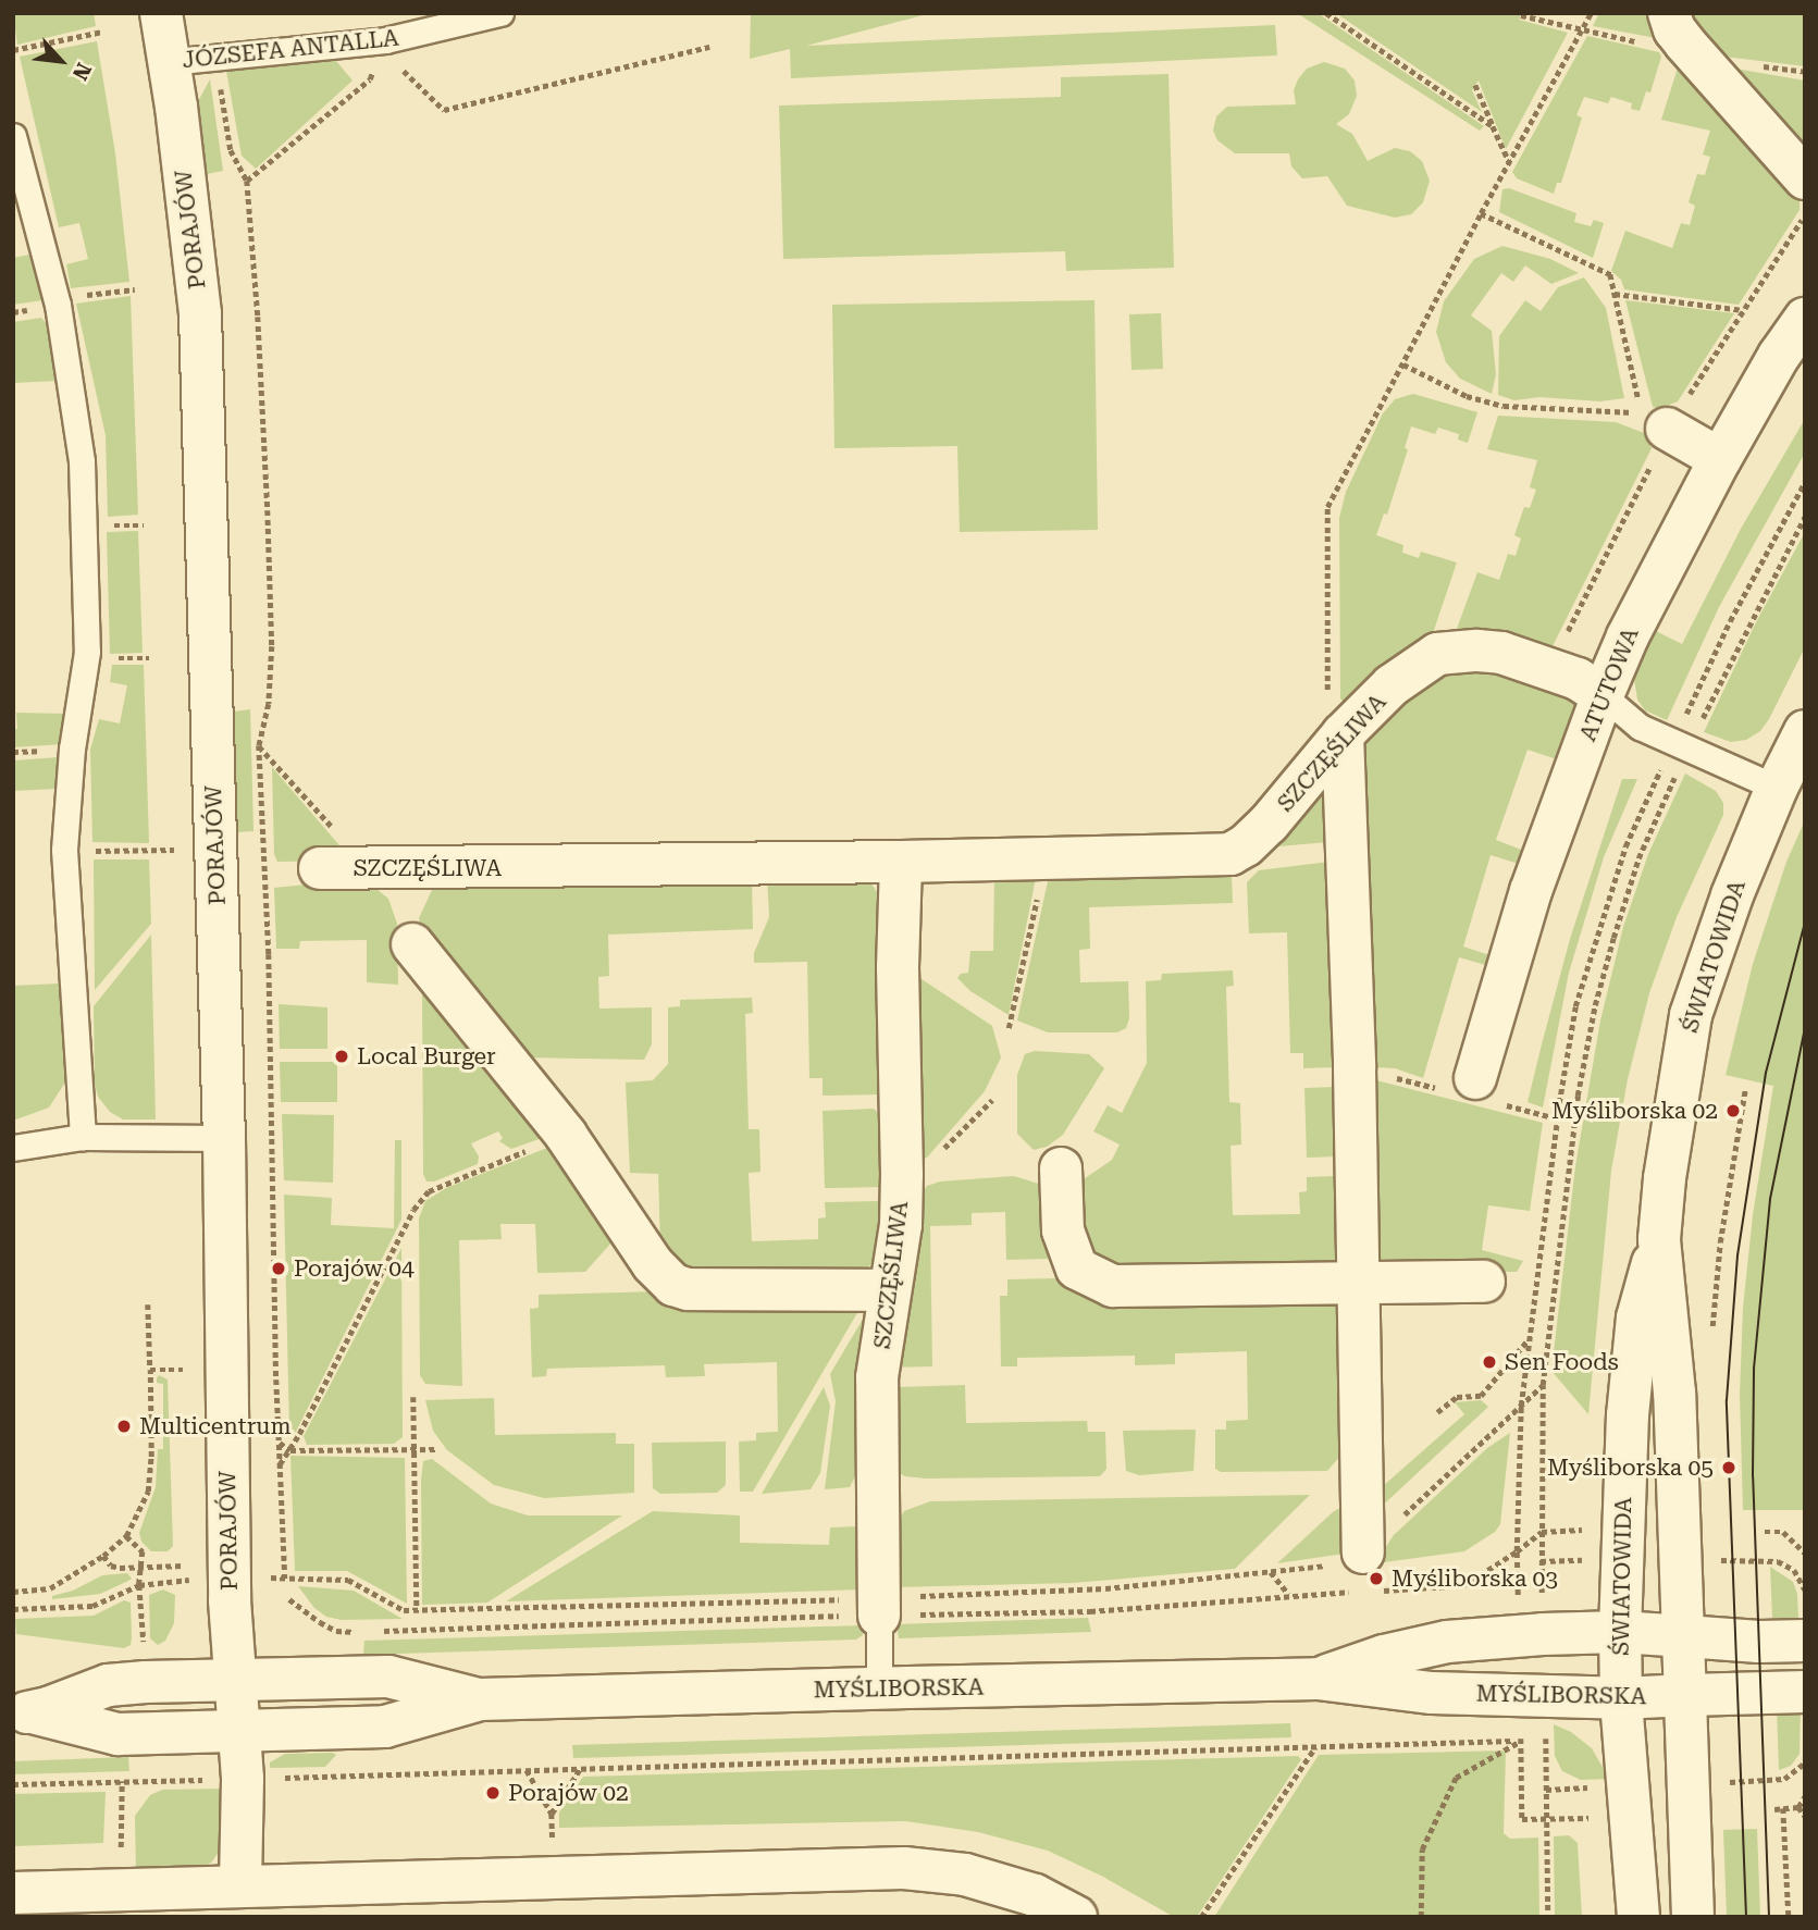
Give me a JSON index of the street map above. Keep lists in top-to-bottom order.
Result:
{
  "streets": {
    "street": [
      "PORAJÓW",
      "ATUTOWA",
      "SZCZĘŚLIWA",
      "ŚWIATOWIDA",
      "MYŚLIBORSKA"
    ],
    "lane": ["JÓZSEFA ANTALLA"]
  },
  "crossings": [
    ["JÓZSEFA ANTALLA", "PORAJÓW"],
    ["PORAJÓW", "MYŚLIBORSKA"],
    ["ATUTOWA", "SZCZĘŚLIWA"],
    ["SZCZĘŚLIWA", "ŚWIATOWIDA"],
    ["SZCZĘŚLIWA", "MYŚLIBORSKA"],
    ["ŚWIATOWIDA", "MYŚLIBORSKA"]
  ],
  "places": [
    "Local Burger",
    "Myśliborska 02",
    "Porajów 04",
    "Sen Foods",
    "Multicentrum",
    "Myśliborska 05",
    "Myśliborska 03",
    "Porajów 02"
  ],
  "north": "bottom right"
}
